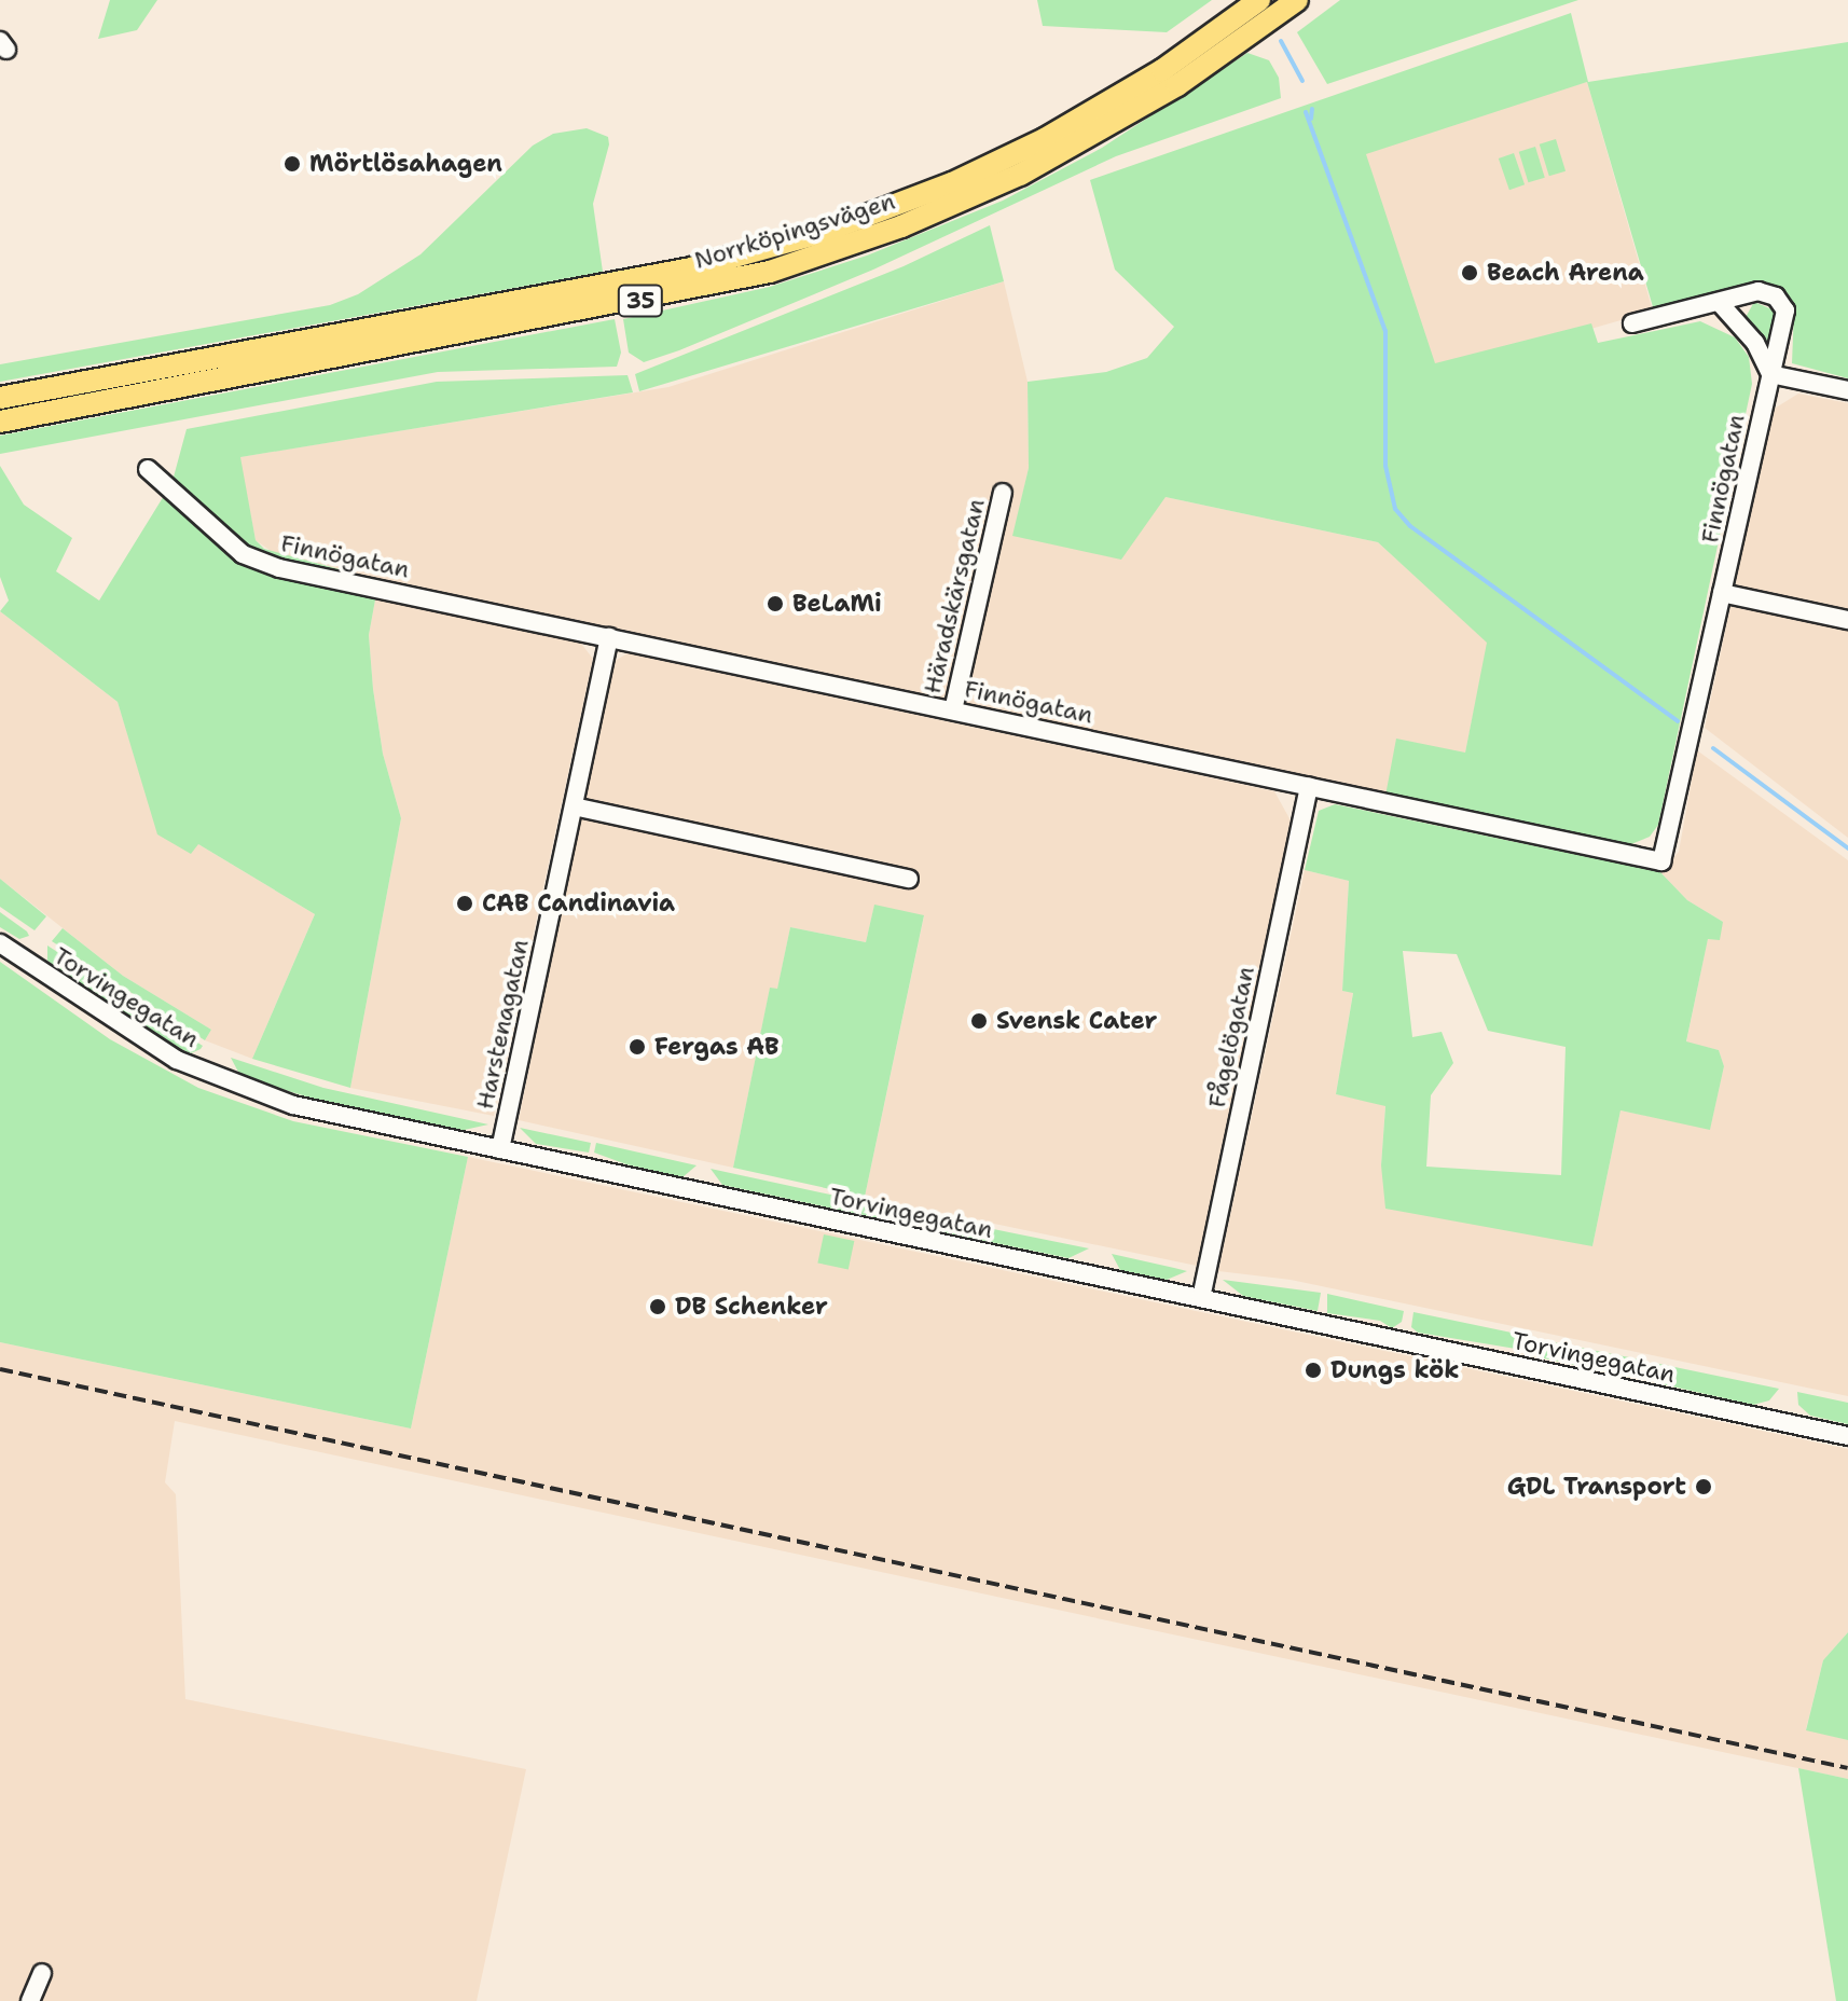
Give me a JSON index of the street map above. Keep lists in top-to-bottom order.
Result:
{
  "streets": {
    "main road": ["Norrköpingsvägen", "35"],
    "street": [
      "Finnögatan",
      "Häradskärsgatan",
      "Torvingegatan",
      "Harstenagatan",
      "Fågelögatan"
    ]
  },
  "crossings": [
    ["Finnögatan", "Häradskärsgatan"],
    ["Finnögatan", "Harstenagatan"],
    ["Finnögatan", "Fågelögatan"],
    ["Torvingegatan", "Harstenagatan"],
    ["Torvingegatan", "Fågelögatan"]
  ],
  "places": [
    "Mörtlösahagen",
    "Beach Arena",
    "BeLaMi",
    "CAB Candinavia",
    "Svensk Cater",
    "Fergas AB",
    "DB Schenker",
    "Dungs kök",
    "GDL Transport"
  ]
}
